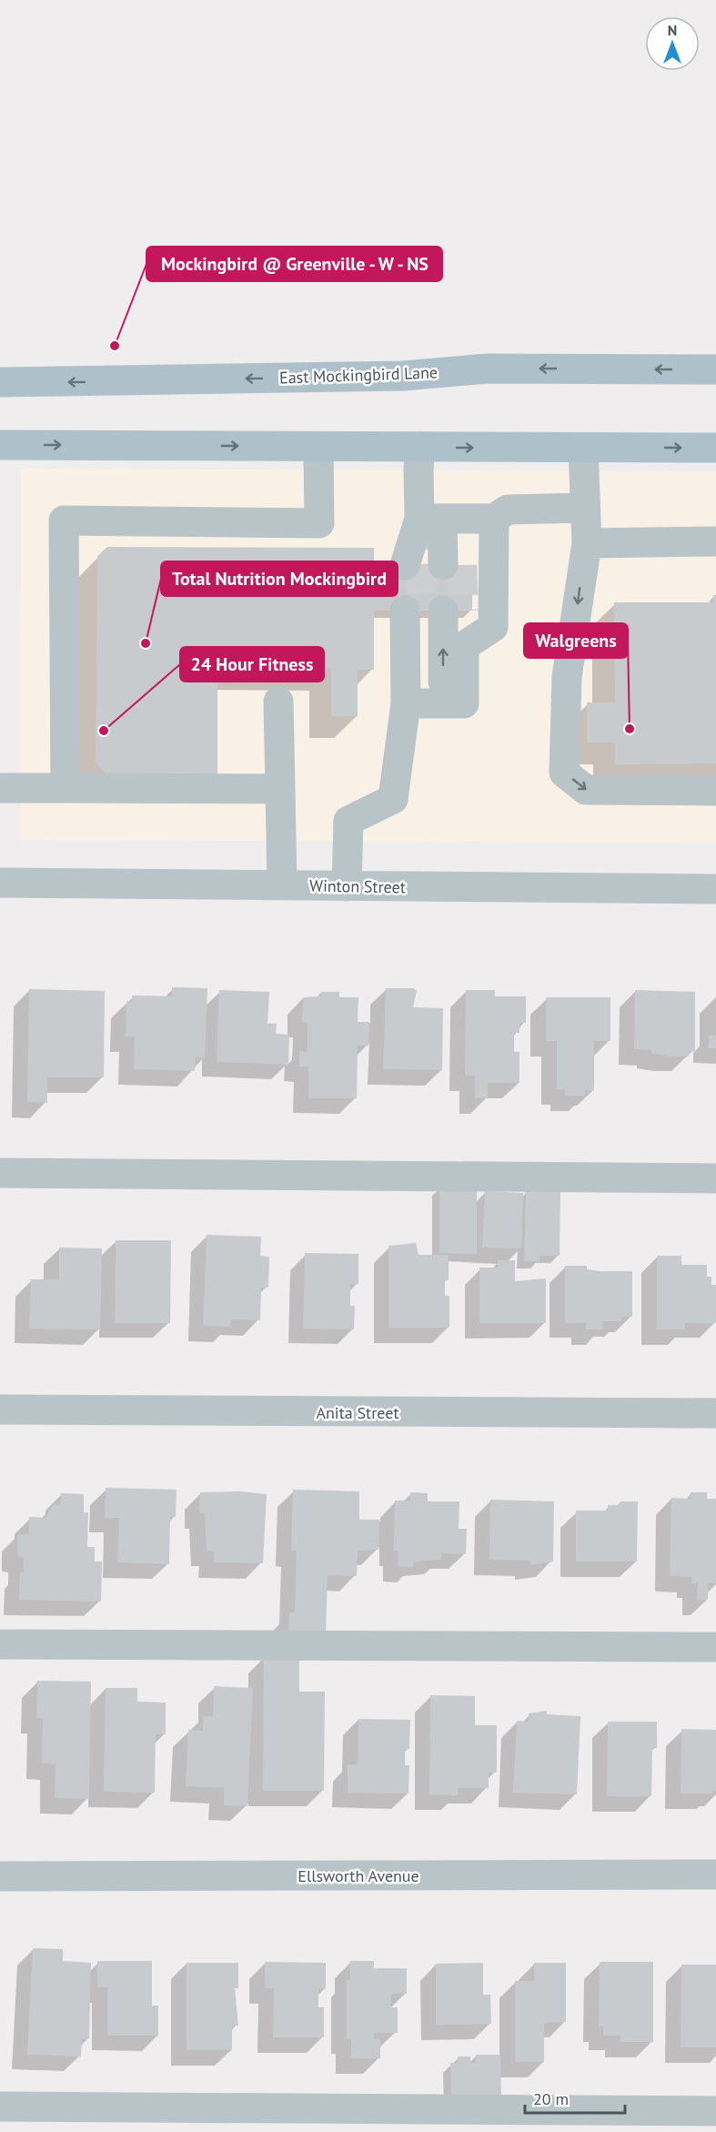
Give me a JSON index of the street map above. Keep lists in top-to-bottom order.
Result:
{
  "streets": {
    "main road": ["East Mockingbird Lane"],
    "street": ["Winton Street", "Anita Street", "Ellsworth Avenue"]
  },
  "places": [
    "Mockingbird @ Greenville - W - NS",
    "Total Nutrition Mockingbird",
    "Walgreens",
    "24 Hour Fitness"
  ],
  "scale_bar": "20 m",
  "north": "top"
}
